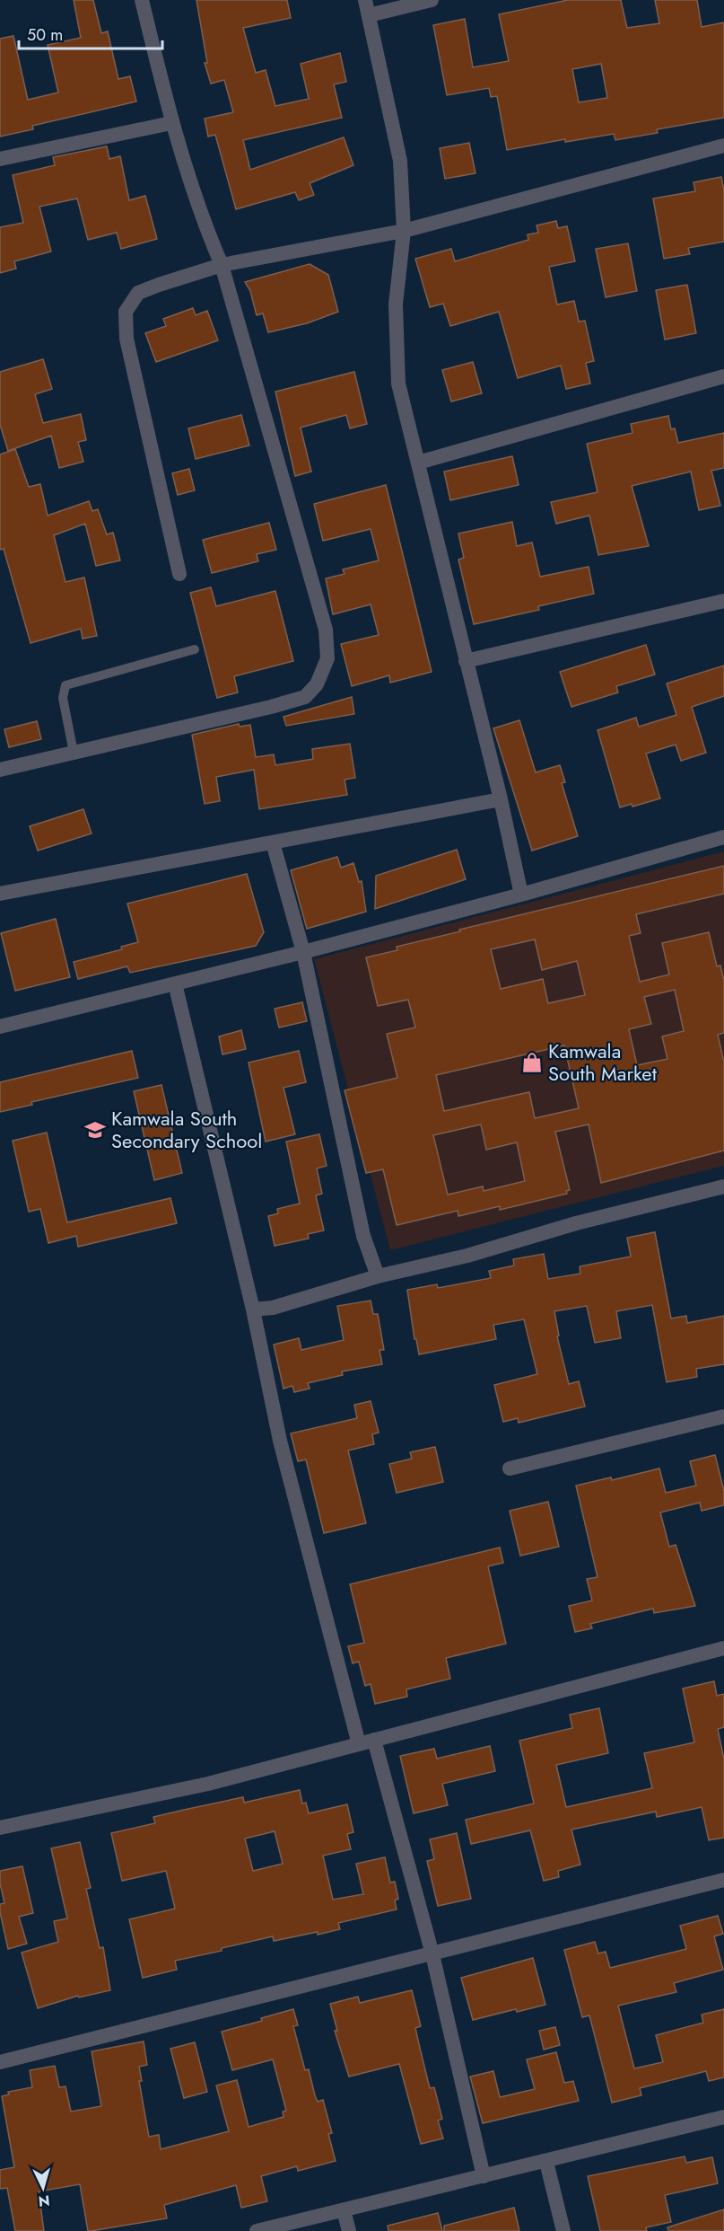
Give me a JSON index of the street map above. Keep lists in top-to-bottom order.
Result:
{
  "places": {
    "shop": ["Kamwala South Market"],
    "school or university": ["Kamwala South Secondary School"]
  },
  "scale_bar": "50 m",
  "north": "bottom"
}
